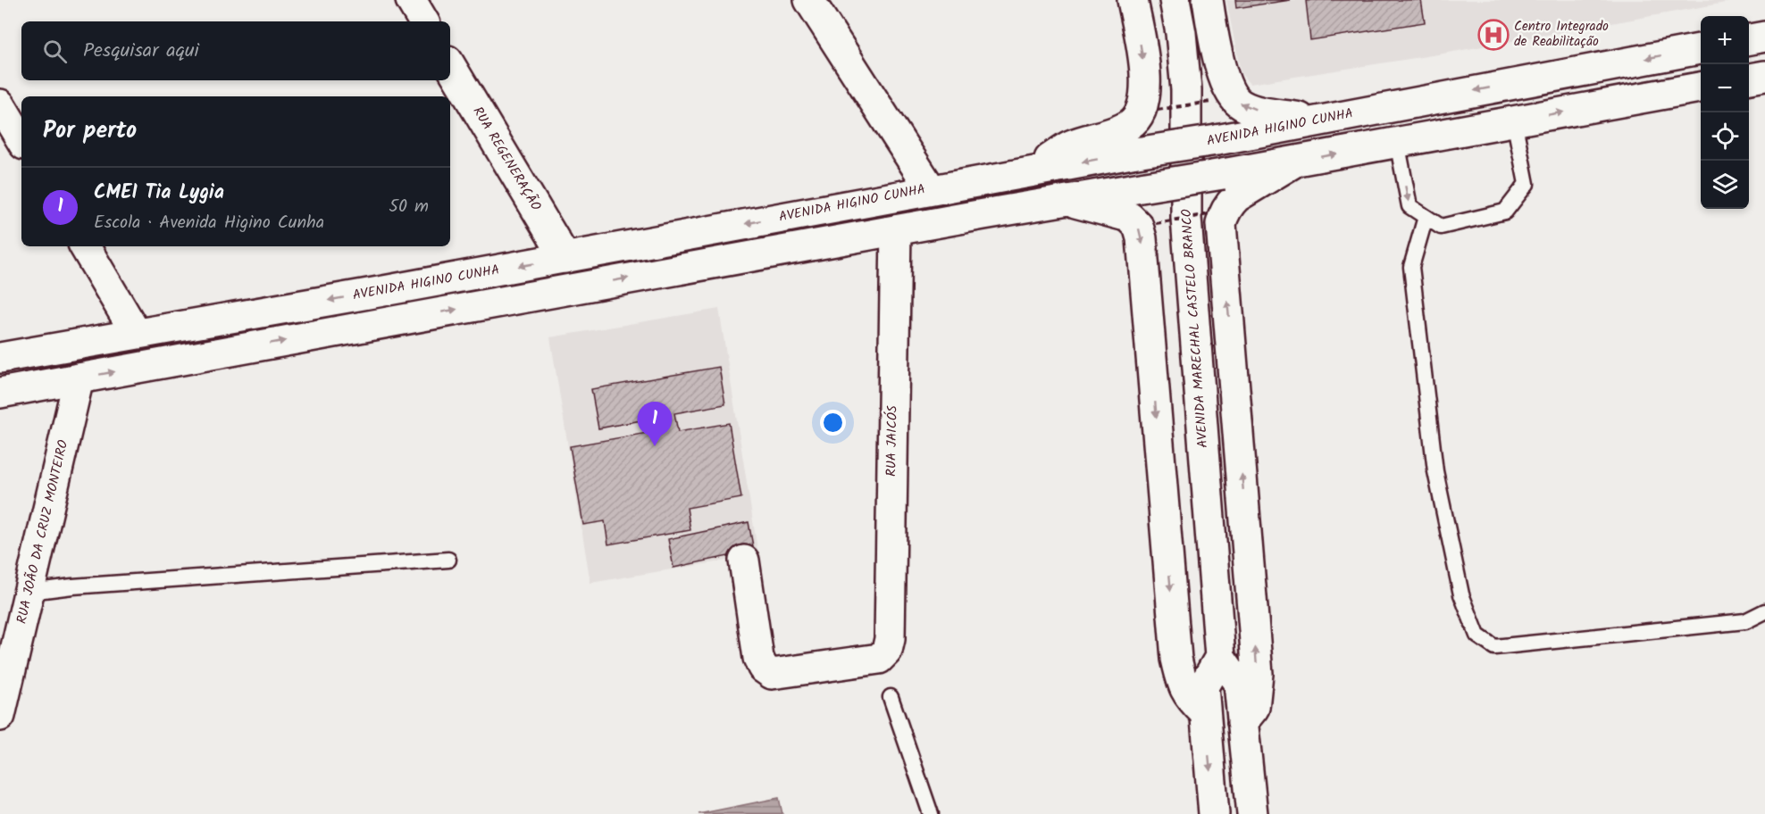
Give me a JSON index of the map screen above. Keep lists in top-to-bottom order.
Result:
{
  "streets": {
    "main road": [
      "AVENIDA HIGINO CUNHA",
      "RUA REGENERAÇÃO",
      "AVENIDA MARECHAL CASTELO BRANCO",
      "RUA JAICÓS",
      "RUA JOÃO DA CRUZ MONTEIRO"
    ]
  },
  "crossings": [
    ["AVENIDA HIGINO CUNHA", "RUA REGENERAÇÃO"]
  ],
  "places": {
    "hospital": ["Centro Integrado de Reabilitação"]
  },
  "page": {
    "map_buttons": ["+", "−"],
    "search": "Pesquisar aqui",
    "heading": "Por perto",
    "list": [
      {
        "mark": "1",
        "name": "CMEI Tia Lygia",
        "note": "Escola · Avenida Higino Cunha",
        "value": "50 m"
      }
    ],
    "pins": "1"
  }
}
